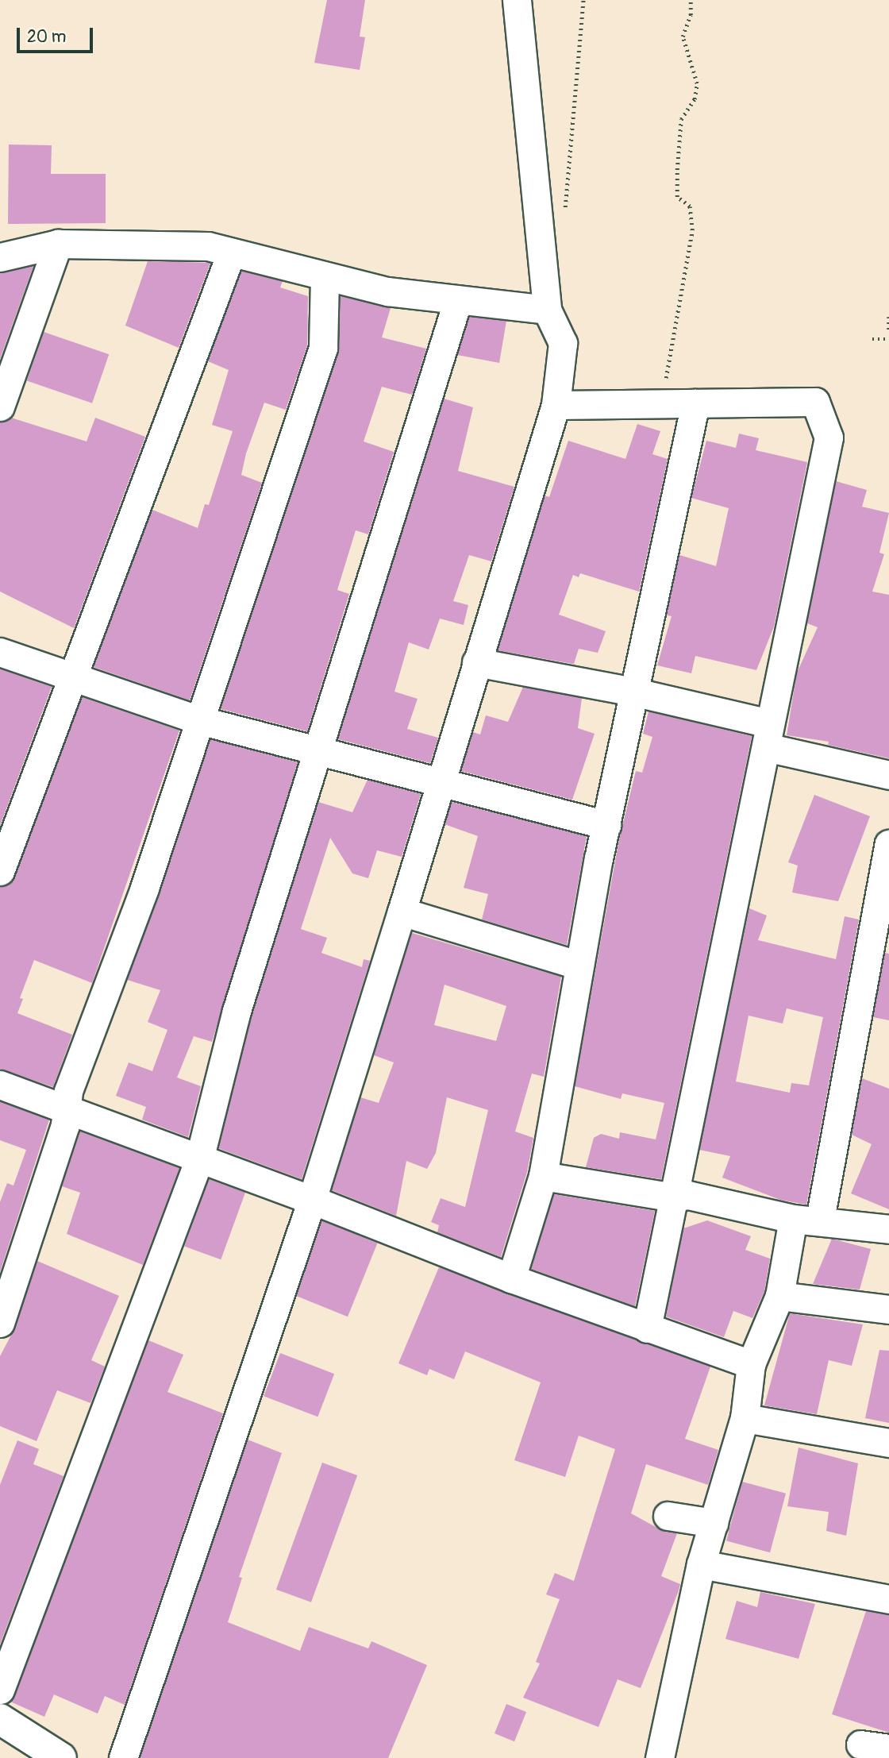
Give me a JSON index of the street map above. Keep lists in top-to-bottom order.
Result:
{
  "scale_bar": "20 m"
}
